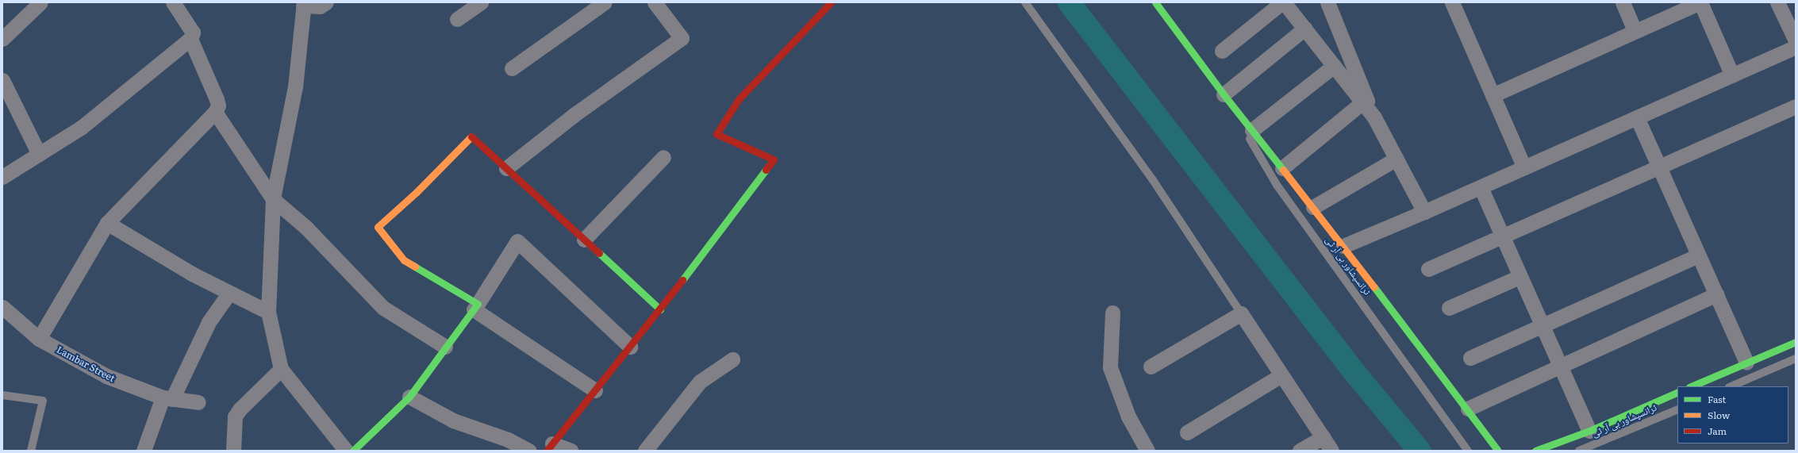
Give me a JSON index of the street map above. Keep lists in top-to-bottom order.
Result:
{
  "streets": {
    "street": ["Lambar Street"],
    "lane": ["ٹرانسپشاور بی آر ٹی"]
  },
  "legend": ["Fast", "Slow", "Jam"]
}
